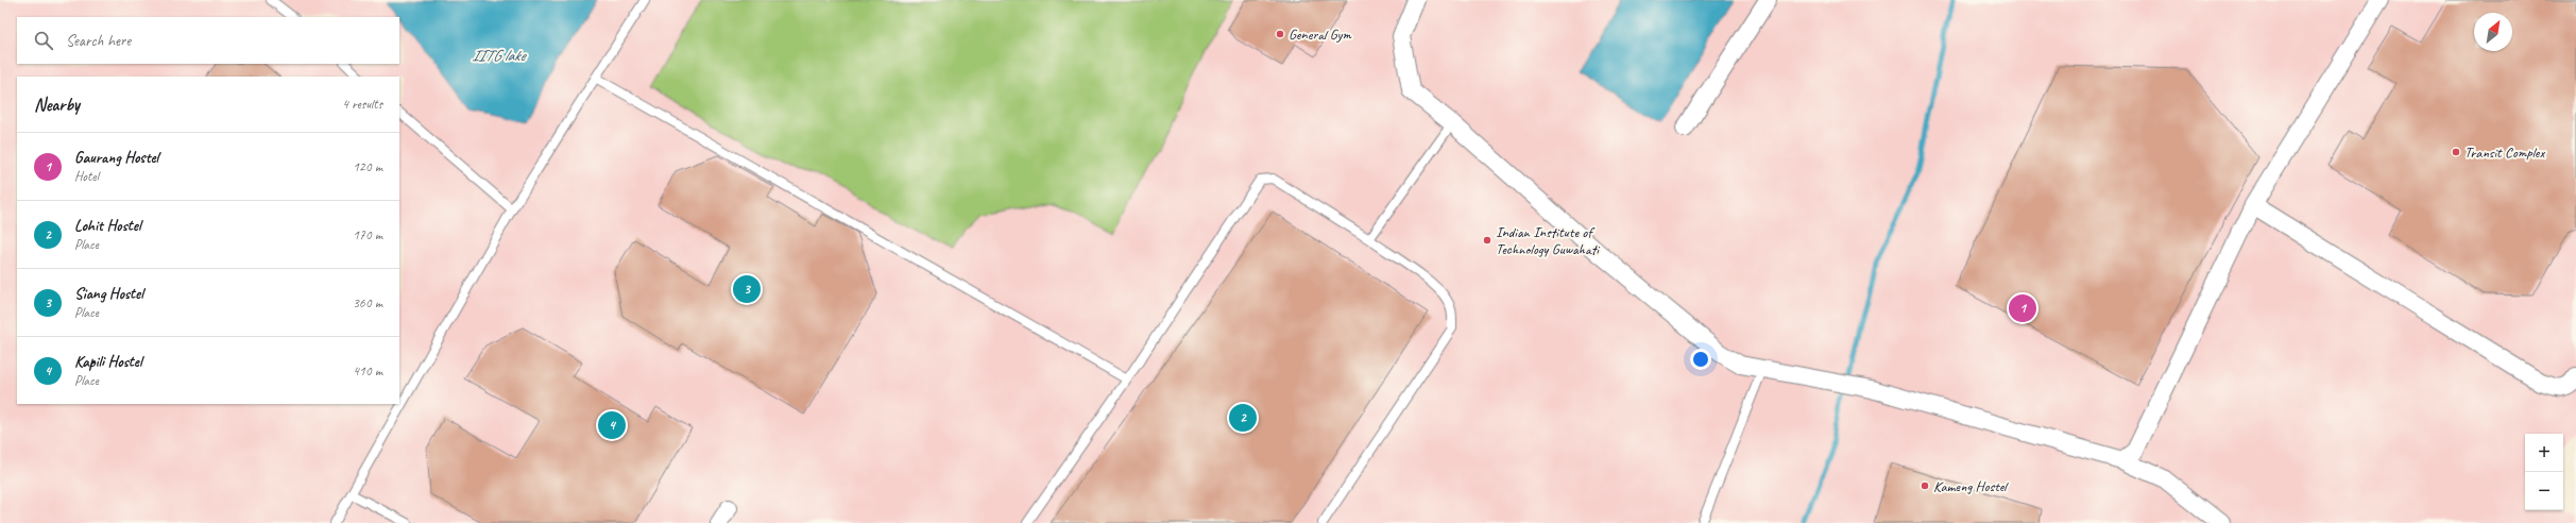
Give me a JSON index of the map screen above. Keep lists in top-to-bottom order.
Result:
{
  "water": ["IITG lake"],
  "places": [
    "General Gym",
    "Transit Complex",
    "Indian Institute of Technology Guwahati",
    "Kameng Hostel"
  ],
  "north": "top right",
  "page": {
    "search": "Search here",
    "heading": ["Nearby", "4 results"],
    "list": [
      {
        "mark": "1",
        "name": "Gaurang Hostel",
        "note": "Hotel",
        "value": "120 m"
      },
      {
        "mark": "2",
        "name": "Lohit Hostel",
        "note": "Place",
        "value": "170 m"
      },
      {
        "mark": "3",
        "name": "Siang Hostel",
        "note": "Place",
        "value": "360 m"
      },
      {
        "mark": "4",
        "name": "Kapili Hostel",
        "note": "Place",
        "value": "410 m"
      }
    ],
    "pins": [
      "3",
      "1",
      "2",
      "4"
    ],
    "map_buttons": ["+", "−"]
  }
}
